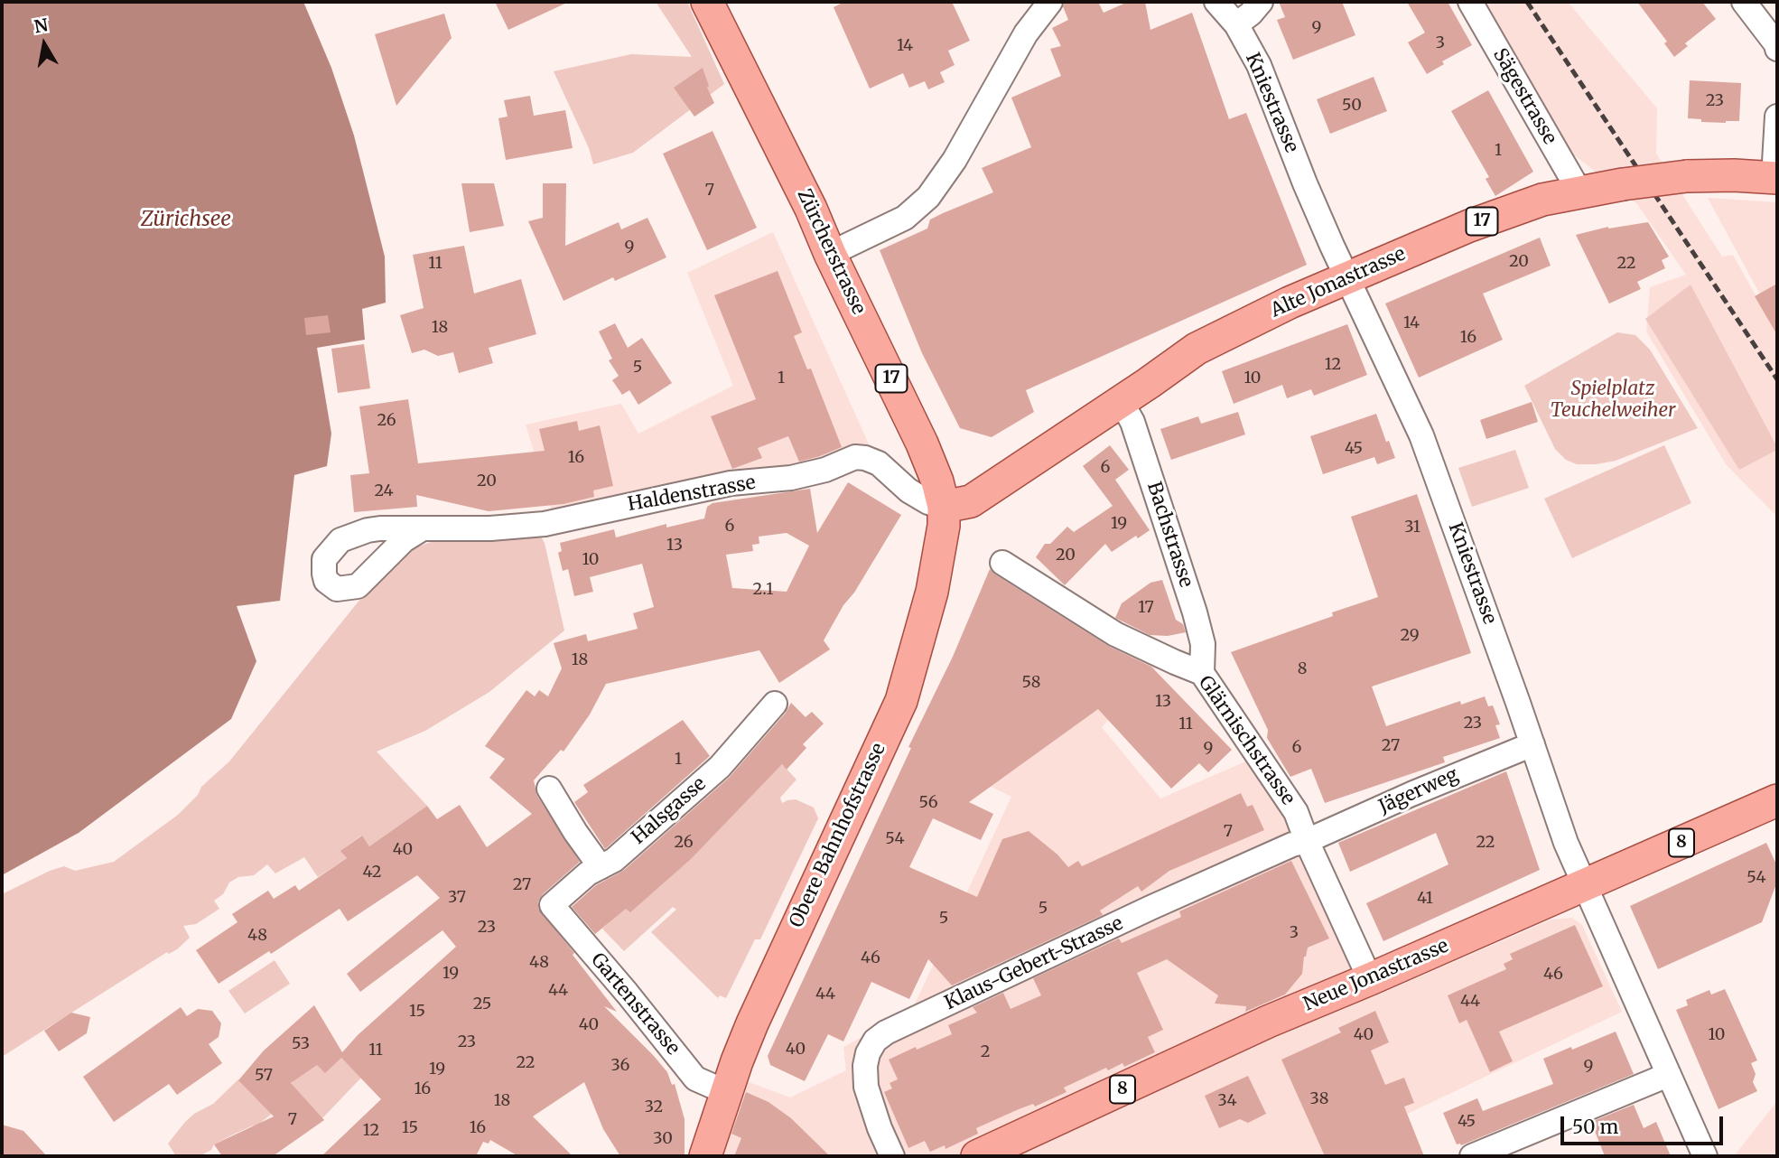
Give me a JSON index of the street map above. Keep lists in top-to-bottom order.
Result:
{
  "streets": {
    "main road": [
      "17",
      "Zürcherstrasse",
      "Alte Jonastrasse",
      "Obere Bahnhofstrasse",
      "8",
      "Neue Jonastrasse"
    ],
    "street": [
      "Sägestrasse",
      "Kniestrasse",
      "Haldenstrasse",
      "Bachstrasse",
      "Glärnischstrasse",
      "Jägerweg",
      "Halsgasse",
      "Klaus-Gebert-Strasse",
      "Gartenstrasse"
    ]
  },
  "crossings": [
    ["Sägestrasse", "Alte Jonastrasse"],
    ["Kniestrasse", "Alte Jonastrasse"],
    ["Kniestrasse", "Jägerweg"],
    ["Kniestrasse", "Neue Jonastrasse"],
    ["Zürcherstrasse", "Alte Jonastrasse"],
    ["Zürcherstrasse", "Haldenstrasse"],
    ["Zürcherstrasse", "Obere Bahnhofstrasse"],
    ["Alte Jonastrasse", "Haldenstrasse"],
    ["Alte Jonastrasse", "Bachstrasse"],
    ["Alte Jonastrasse", "Obere Bahnhofstrasse"],
    ["Haldenstrasse", "Obere Bahnhofstrasse"],
    ["Bachstrasse", "Glärnischstrasse"],
    ["Glärnischstrasse", "Jägerweg"],
    ["Glärnischstrasse", "Klaus-Gebert-Strasse"],
    ["Glärnischstrasse", "Neue Jonastrasse"],
    ["Jägerweg", "Klaus-Gebert-Strasse"],
    ["Halsgasse", "Gartenstrasse"],
    ["Obere Bahnhofstrasse", "Gartenstrasse"]
  ],
  "water": ["Zürichsee"],
  "parks": ["Spielplatz Teuchelweiher"],
  "house_numbers": [
    "9",
    "3",
    "14",
    "23",
    "50",
    "1",
    "7",
    "9",
    "20",
    "11",
    "22",
    "14",
    "18",
    "16",
    "12",
    "5",
    "1",
    "10",
    "26",
    "45",
    "16",
    "6",
    "20",
    "24",
    "19",
    "6",
    "31",
    "13",
    "20",
    "10",
    "2.1",
    "17",
    "29",
    "18",
    "8",
    "58",
    "13",
    "23",
    "11",
    "27",
    "6",
    "9",
    "1",
    "56",
    "7",
    "54",
    "26",
    "22",
    "40",
    "42",
    "54",
    "27",
    "37",
    "41",
    "5",
    "5",
    "23",
    "3",
    "48",
    "46",
    "48",
    "19",
    "46",
    "44",
    "44",
    "44",
    "25",
    "15",
    "40",
    "40",
    "10",
    "23",
    "53",
    "40",
    "11",
    "2",
    "22",
    "36",
    "9",
    "19",
    "57",
    "16",
    "38",
    "18",
    "34",
    "32",
    "7",
    "45",
    "15",
    "16",
    "12",
    "30"
  ],
  "scale_bar": "50 m",
  "north": "top"
}
